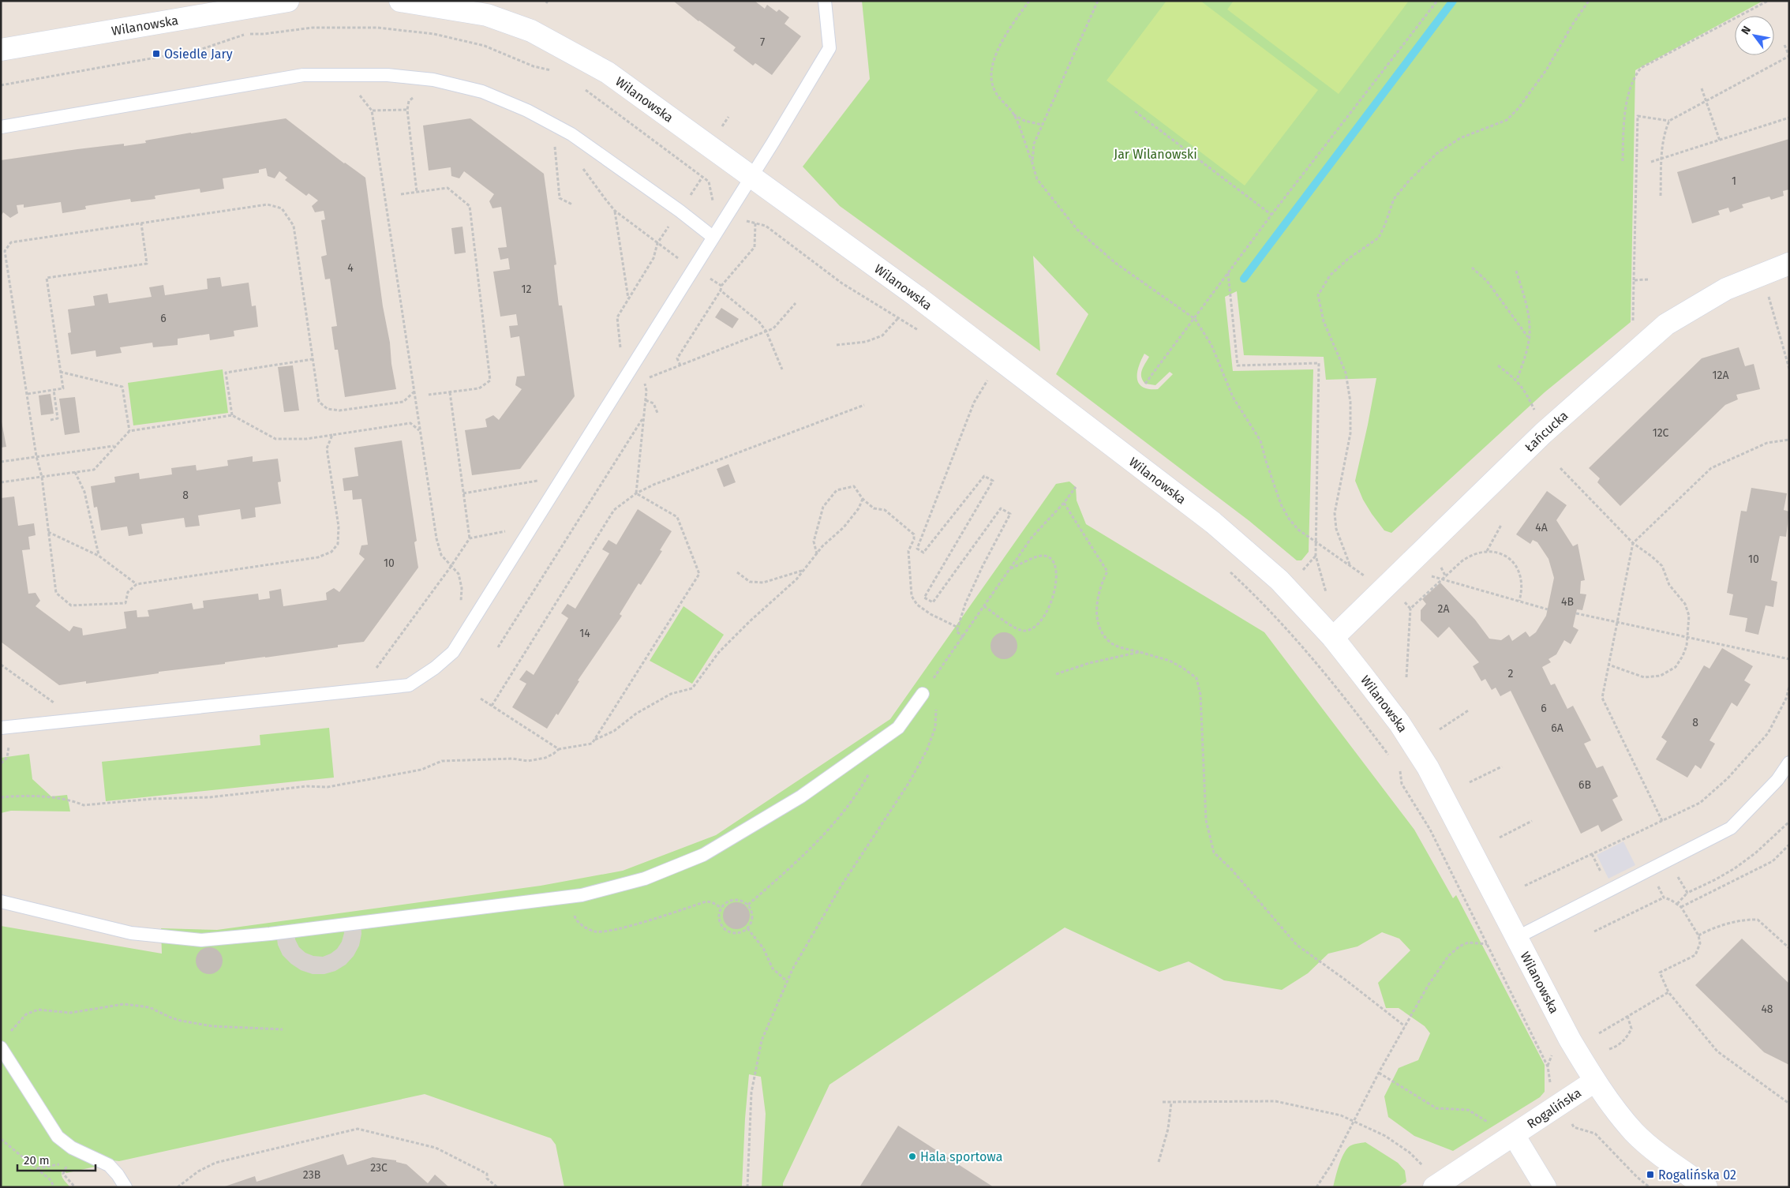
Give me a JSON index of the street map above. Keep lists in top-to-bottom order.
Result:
{
  "streets": {
    "street": ["Wilanowska", "Łańcucka", "Rogalińska"]
  },
  "crossings": [
    ["Wilanowska", "Łańcucka"],
    ["Wilanowska", "Rogalińska"]
  ],
  "parks": ["Jar Wilanowski"],
  "places": {
    "transit": ["Osiedle Jary", "Rogalińska 02"],
    "other": ["Hala sportowa"]
  },
  "house_numbers": [
    "7",
    "1",
    "4",
    "12",
    "6",
    "12A",
    "12C",
    "8",
    "4A",
    "10",
    "10",
    "4B",
    "2A",
    "14",
    "2",
    "6",
    "8",
    "6A",
    "6B",
    "48",
    "23C",
    "23B"
  ],
  "scale_bar": "20 m",
  "north": "top left"
}
